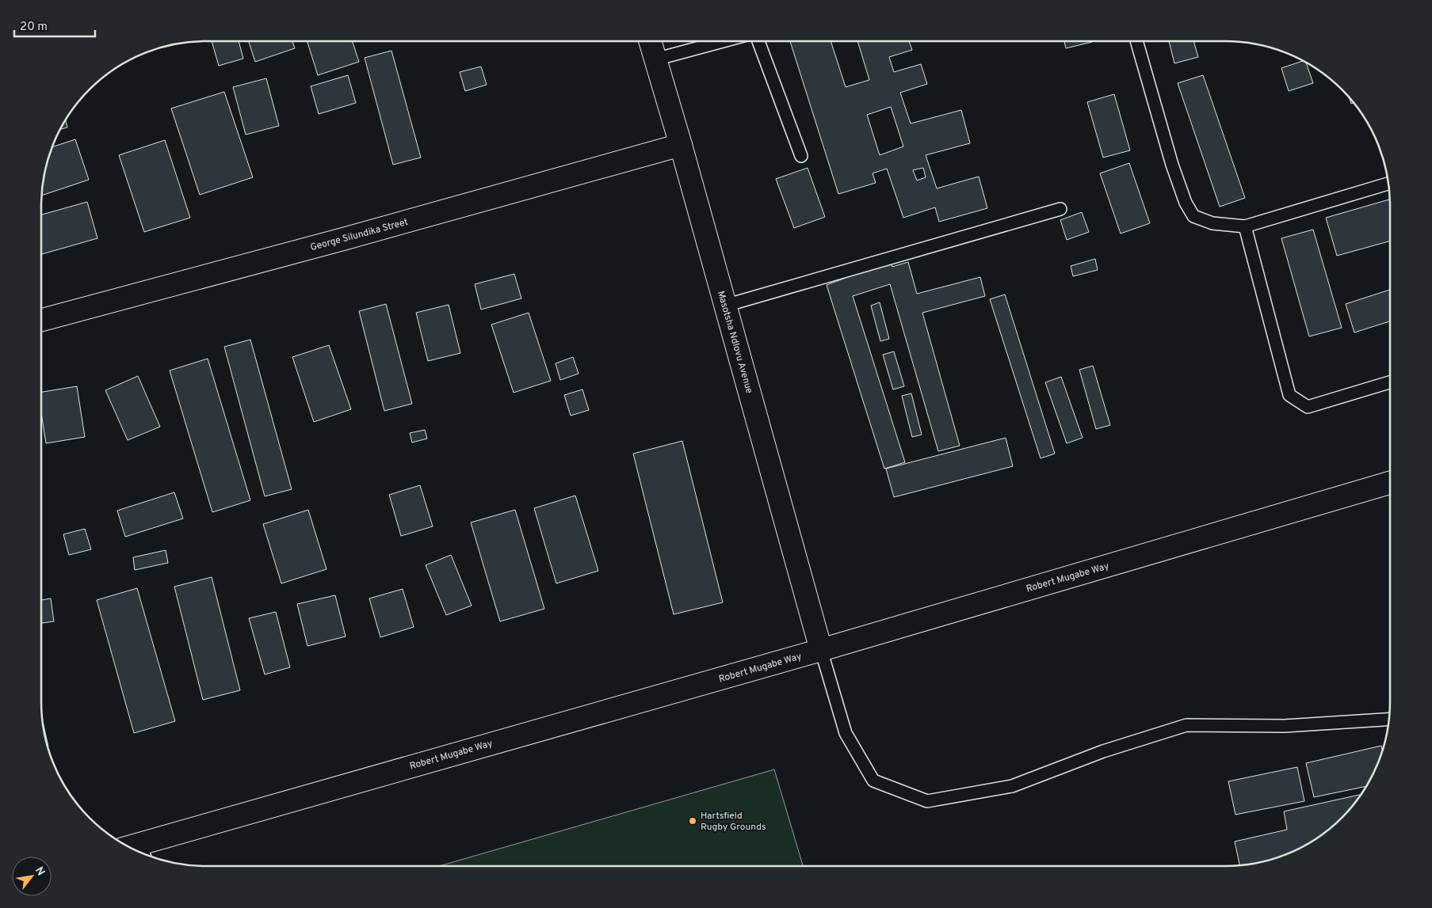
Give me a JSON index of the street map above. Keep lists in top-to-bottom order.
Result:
{
  "streets": {
    "street": ["George Silundika Street", "Masotsha Ndlovu Avenue", "Robert Mugabe Way"]
  },
  "crossings": [
    ["George Silundika Street", "Masotsha Ndlovu Avenue"],
    ["Masotsha Ndlovu Avenue", "Robert Mugabe Way"]
  ],
  "places": ["Hartsfield Rugby Grounds"],
  "scale_bar": "20 m",
  "north": "top right"
}
